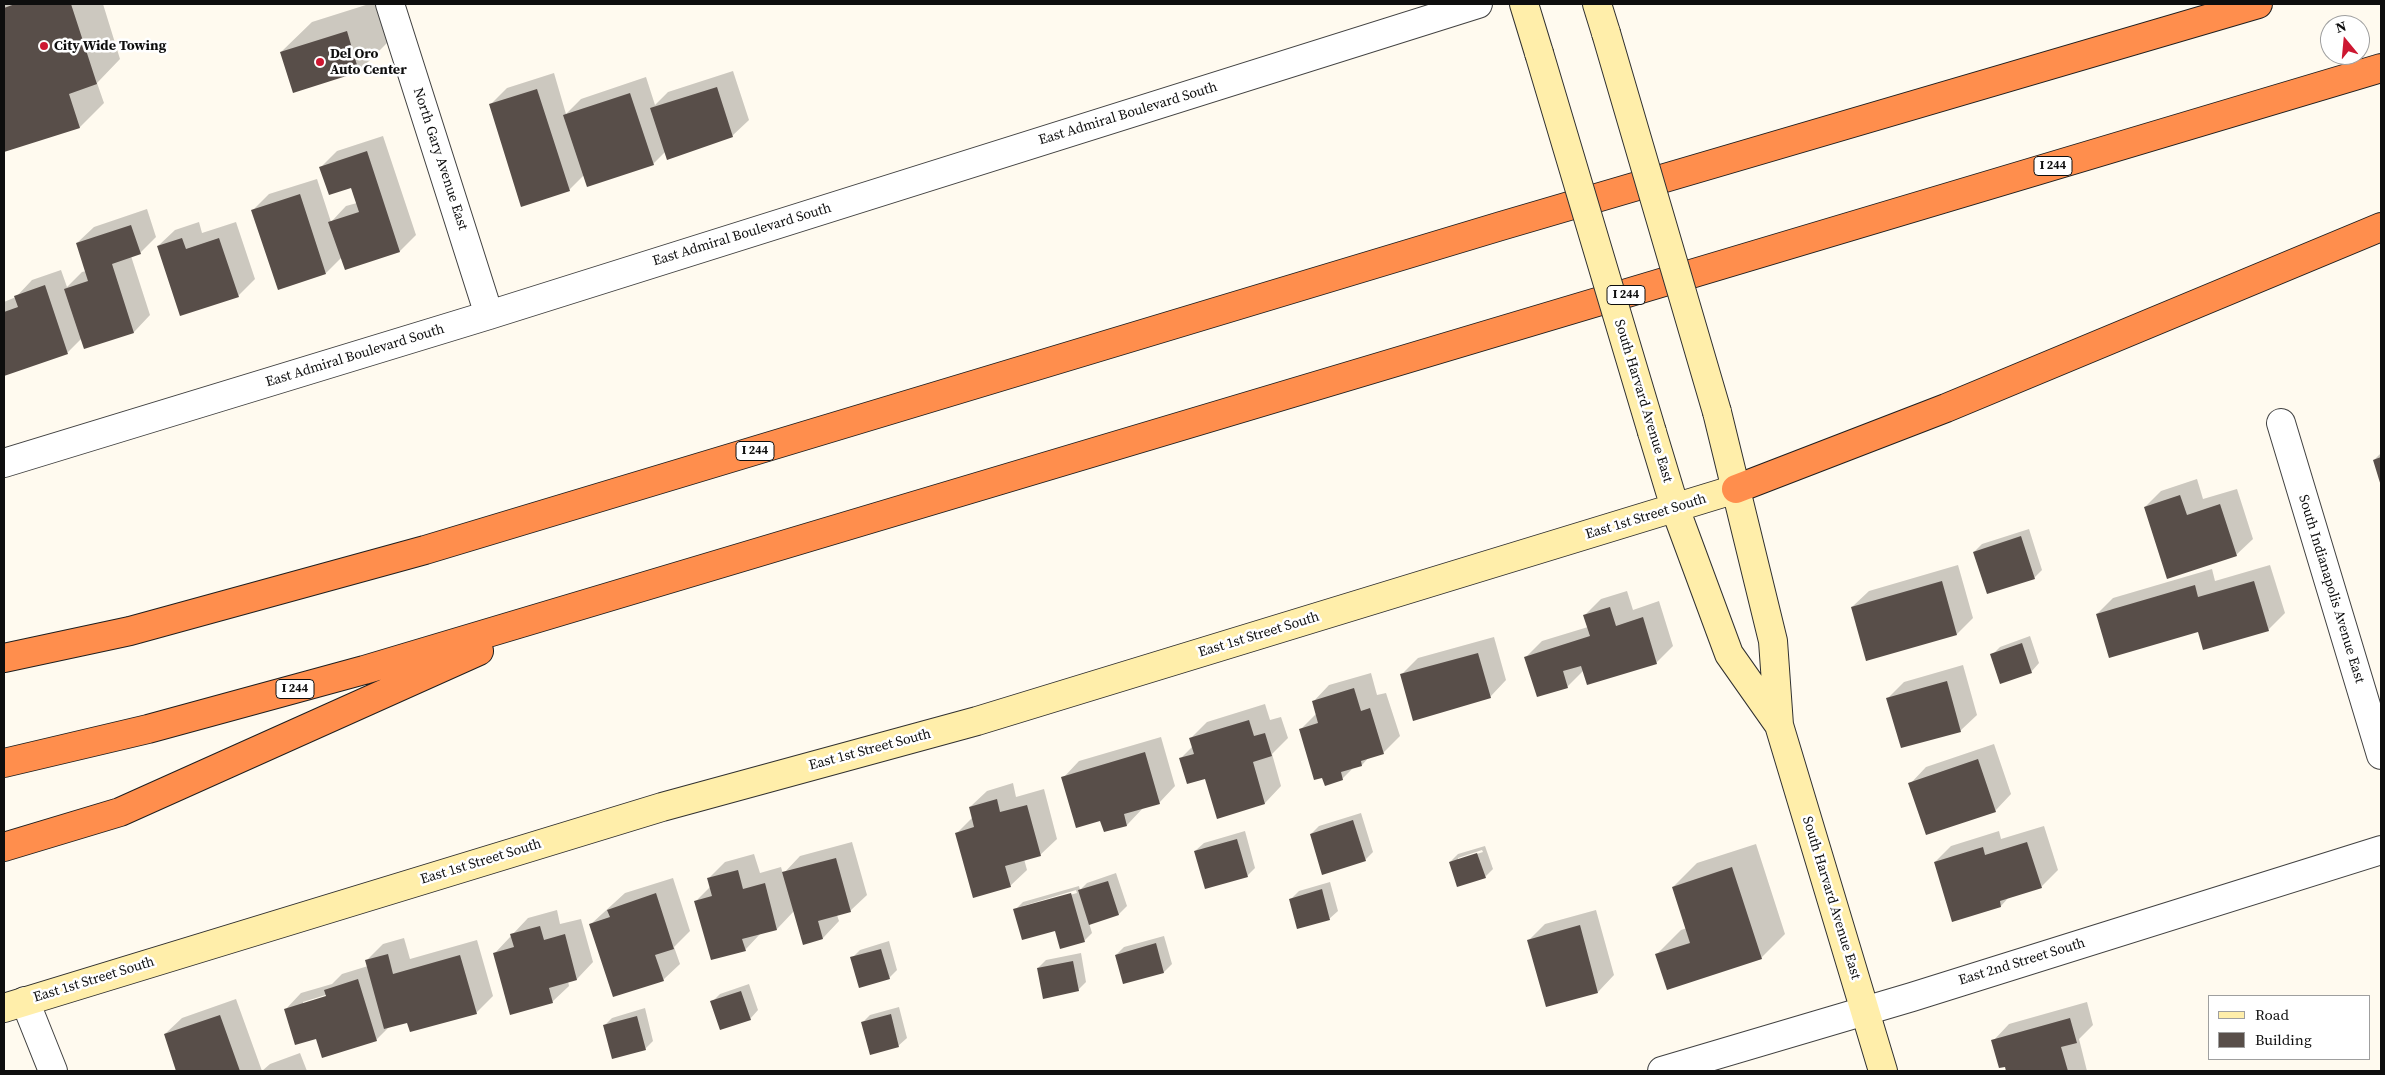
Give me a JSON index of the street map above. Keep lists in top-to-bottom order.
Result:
{
  "streets": {
    "highway": ["I 244"],
    "main road": ["South Harvard Avenue East", "East 1st Street South"],
    "street": [
      "East Admiral Boulevard South",
      "North Gary Avenue East",
      "South Indianapolis Avenue East",
      "East 2nd Street South"
    ]
  },
  "crossings": [
    ["East Admiral Boulevard South", "North Gary Avenue East"],
    ["South Harvard Avenue East", "East 1st Street South"],
    ["South Harvard Avenue East", "East 2nd Street South"]
  ],
  "places": ["City Wide Towing", "Del Oro Auto Center"],
  "legend": ["Road", "Building"],
  "north": "top"
}
